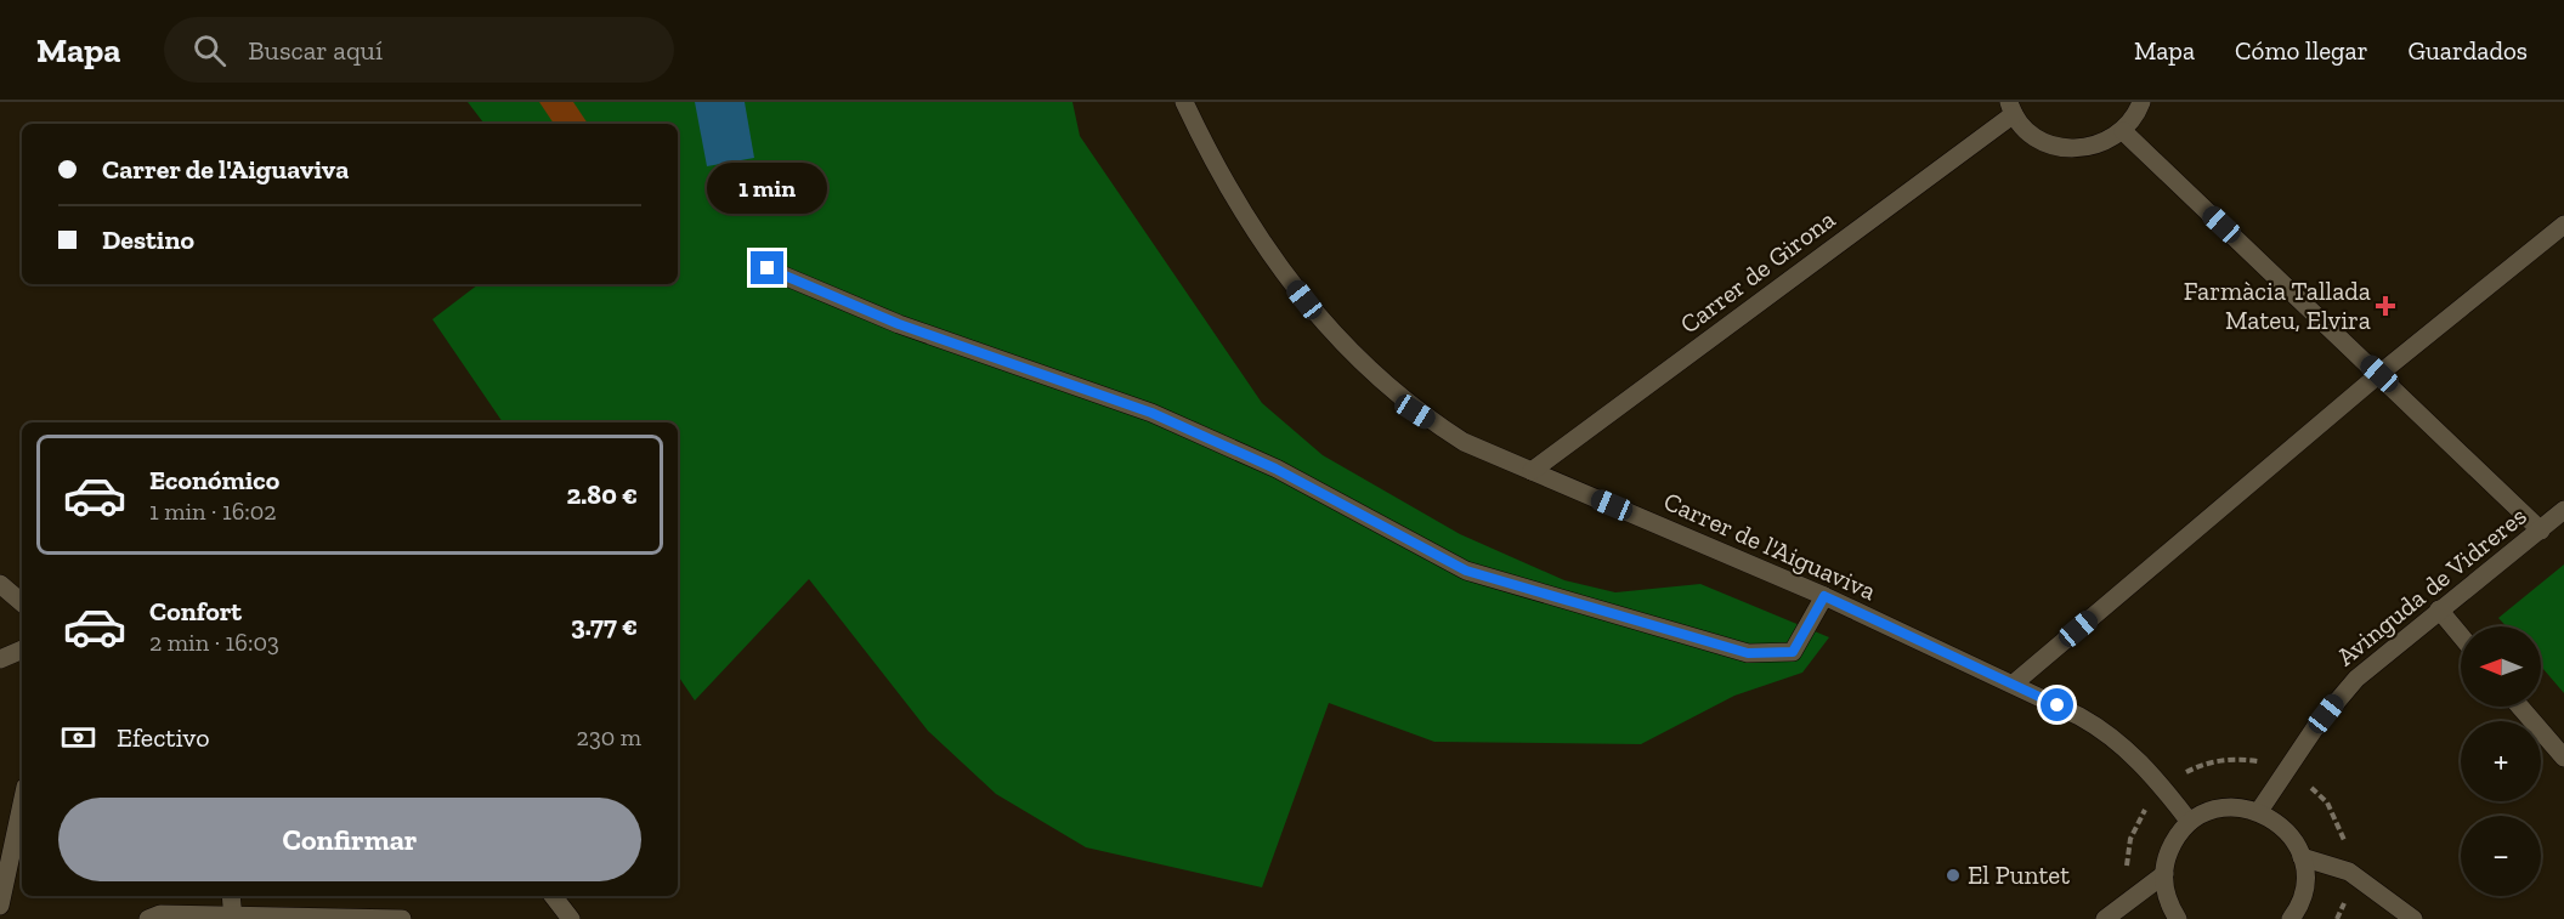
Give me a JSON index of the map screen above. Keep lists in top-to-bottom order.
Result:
{
  "streets": {
    "street": ["Carrer de Girona", "Carrer de l'Aiguaviva", "Avinguda de Vidreres"]
  },
  "crossings": [
    ["Carrer de Girona", "Carrer de l'Aiguaviva"]
  ],
  "places": {
    "health": ["Farmàcia Tallada Mateu, Elvira"],
    "other": ["El Puntet"]
  },
  "north": "left",
  "page": {
    "header": "Mapa",
    "search": "Buscar aquí",
    "nav": ["Mapa", "Cómo llegar", "Guardados"],
    "banner": ["Carrer de l'Aiguaviva", "Destino"],
    "bubble": "1 min",
    "list": [
      {
        "name": "Económico",
        "note": "1 min · 16:02",
        "value": "2.80 €"
      },
      {
        "name": "Confort",
        "note": "2 min · 16:03",
        "value": "3.77 €"
      }
    ],
    "map_buttons": ["+", "−"],
    "pay": ["Efectivo", "230 m"],
    "buttons": "Confirmar"
  }
}
